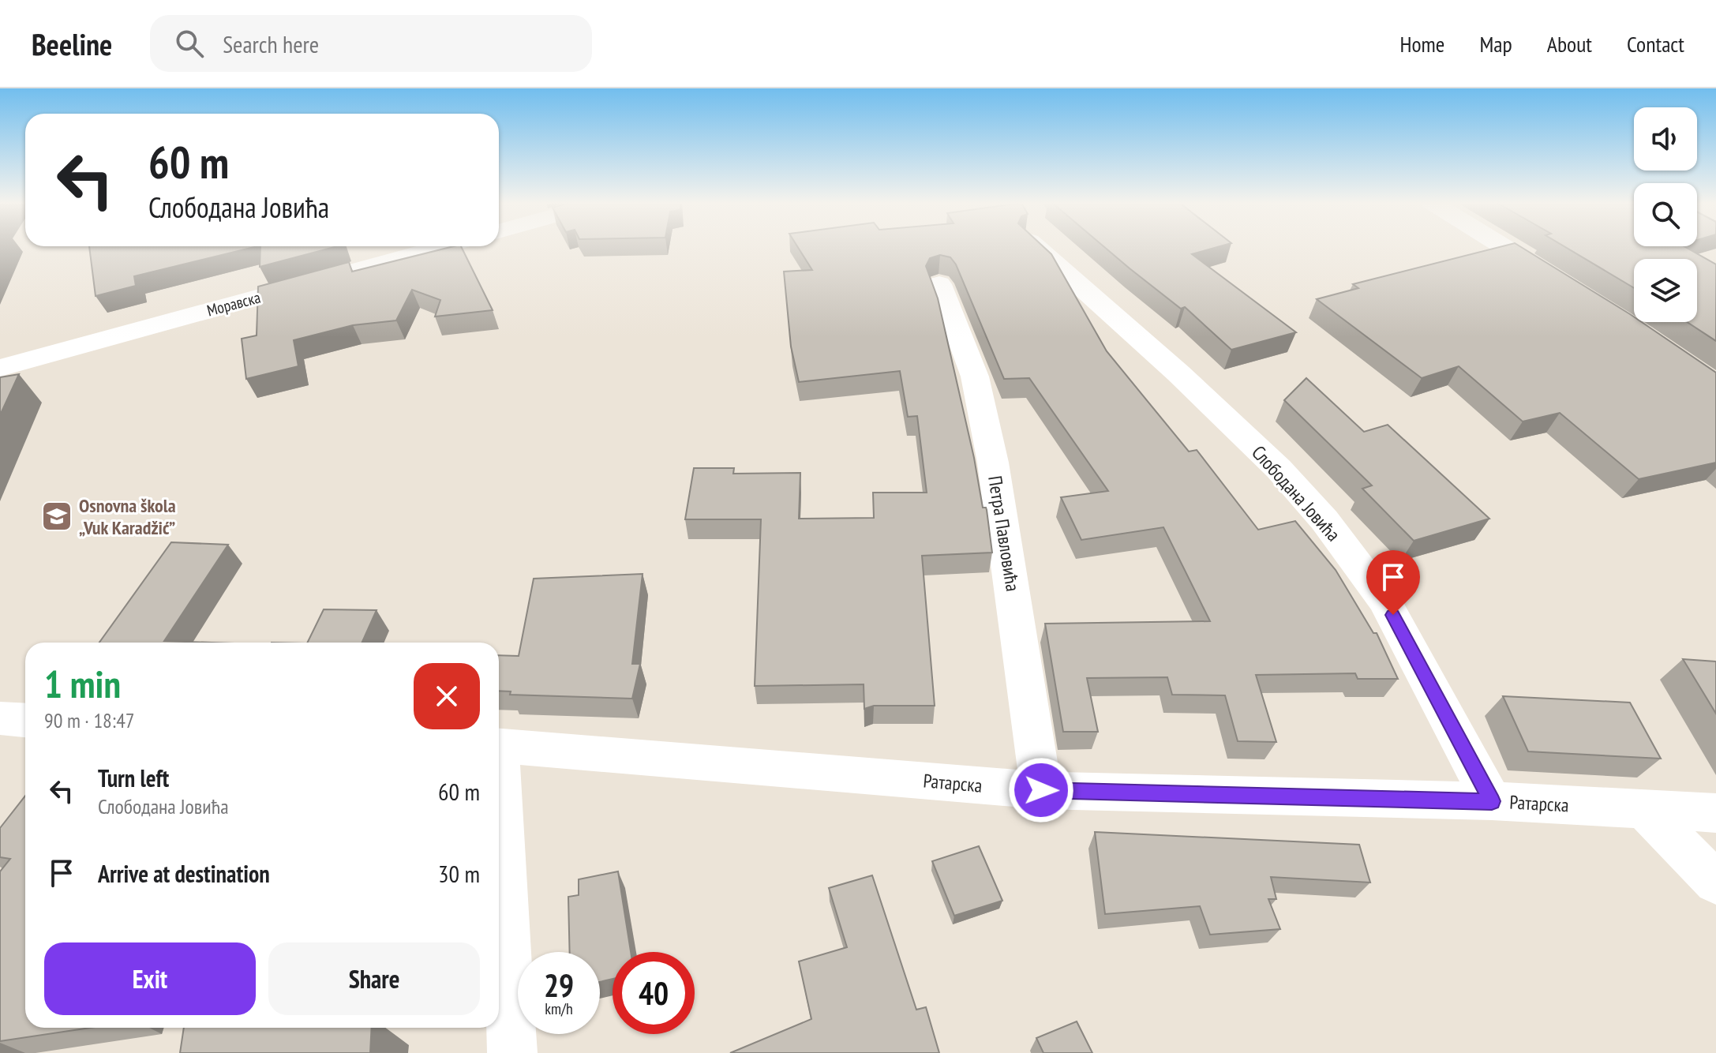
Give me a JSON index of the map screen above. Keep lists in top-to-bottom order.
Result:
{
  "streets": {
    "street": [
      "Моравска",
      "Слободана Јовића",
      "Петра Павловића",
      "Ратарска"
    ]
  },
  "crossings": [
    ["Слободана Јовића", "Ратарска"],
    ["Петра Павловића", "Ратарска"]
  ],
  "places": {
    "school or university": ["Osnovna škola „Vuk Karadžić”"]
  },
  "page": {
    "header": "Beeline",
    "search": "Search here",
    "nav": [
      "Home",
      "Map",
      "About",
      "Contact"
    ],
    "turn": ["60 m", "Слободана Јовића"],
    "heading": ["1 min", "90 m · 18:47"],
    "list": [
      {
        "name": "Turn left",
        "note": "Слободана Јовића",
        "value": "60 m"
      },
      {
        "name": "Arrive at destination",
        "value": "30 m"
      }
    ],
    "buttons": ["Exit", "Share"],
    "speed": "29 km/h",
    "limit": "40"
  }
}
